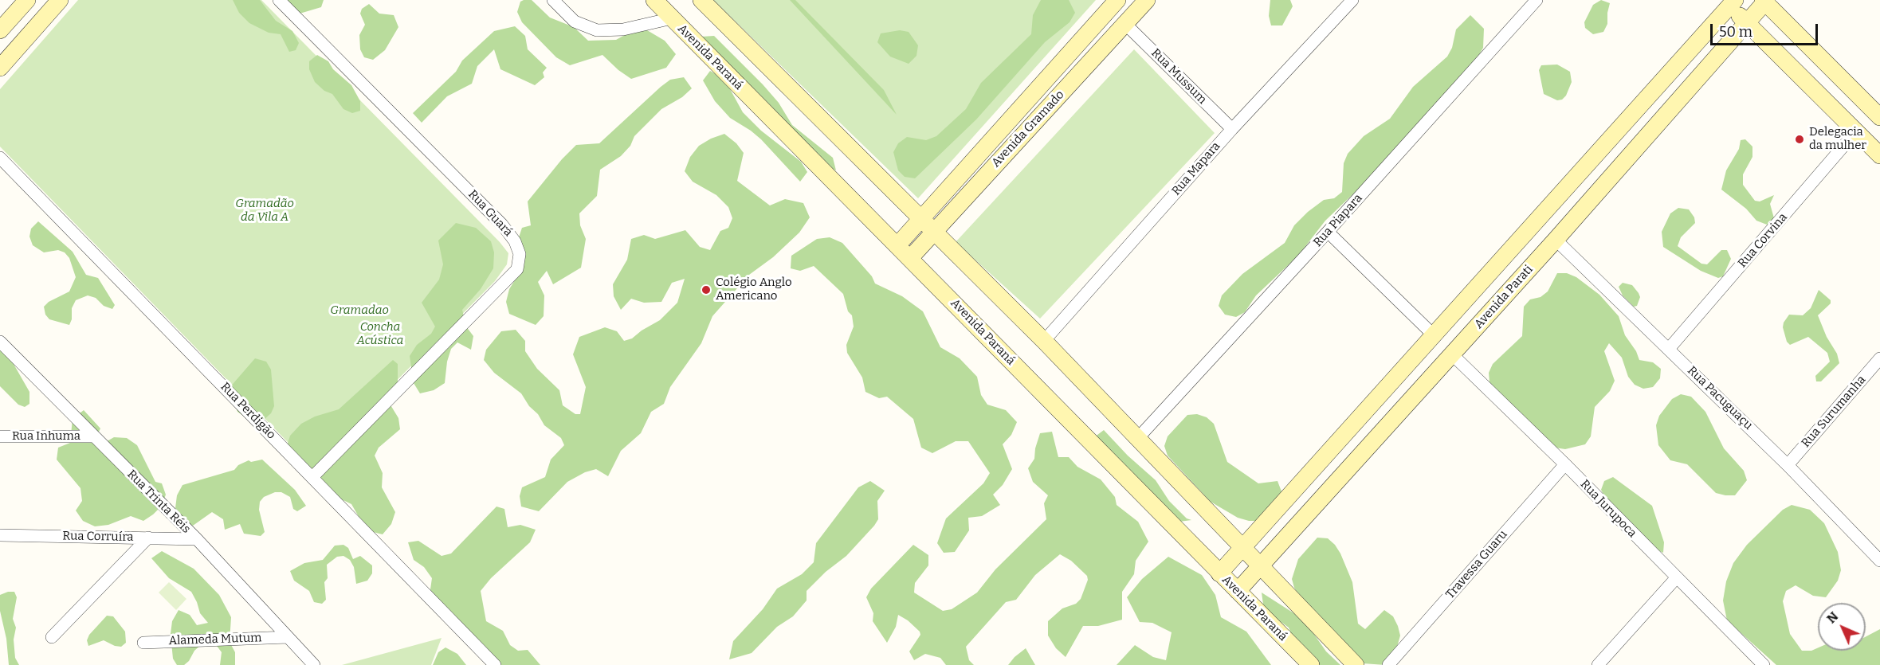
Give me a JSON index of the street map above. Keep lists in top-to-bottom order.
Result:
{
  "streets": {
    "street": [
      "Avenida Paraná",
      "Rua Mussum",
      "Avenida Gramado",
      "Rua Mapara",
      "Rua Guará",
      "Rua Piapara",
      "Rua Corvina",
      "Avenida Parati",
      "Rua Pacuguaçu",
      "Rua Perdigão",
      "Rua Surumanha",
      "Rua Inhuma",
      "Rua Trinta Réis",
      "Rua Jurupoca",
      "Rua Corruíra",
      "Travessa Guaru",
      "Alameda Mutum"
    ]
  },
  "crossings": [
    ["Avenida Paraná", "Avenida Gramado"],
    ["Avenida Paraná", "Avenida Parati"],
    ["Rua Mussum", "Avenida Gramado"],
    ["Rua Mussum", "Rua Mapara"],
    ["Rua Guará", "Rua Perdigão"],
    ["Rua Corvina", "Rua Pacuguaçu"],
    ["Avenida Parati", "Rua Pacuguaçu"],
    ["Avenida Parati", "Rua Jurupoca"],
    ["Rua Pacuguaçu", "Rua Surumanha"],
    ["Rua Inhuma", "Rua Trinta Réis"],
    ["Rua Trinta Réis", "Rua Corruíra"],
    ["Rua Trinta Réis", "Alameda Mutum"],
    ["Rua Jurupoca", "Travessa Guaru"]
  ],
  "parks": ["Gramadão da Vila A", "Gramadao", "Concha Acústica"],
  "places": ["Delegacia da mulher", "Colégio Anglo Americano"],
  "scale_bar": "50 m",
  "north": "top left"
}
